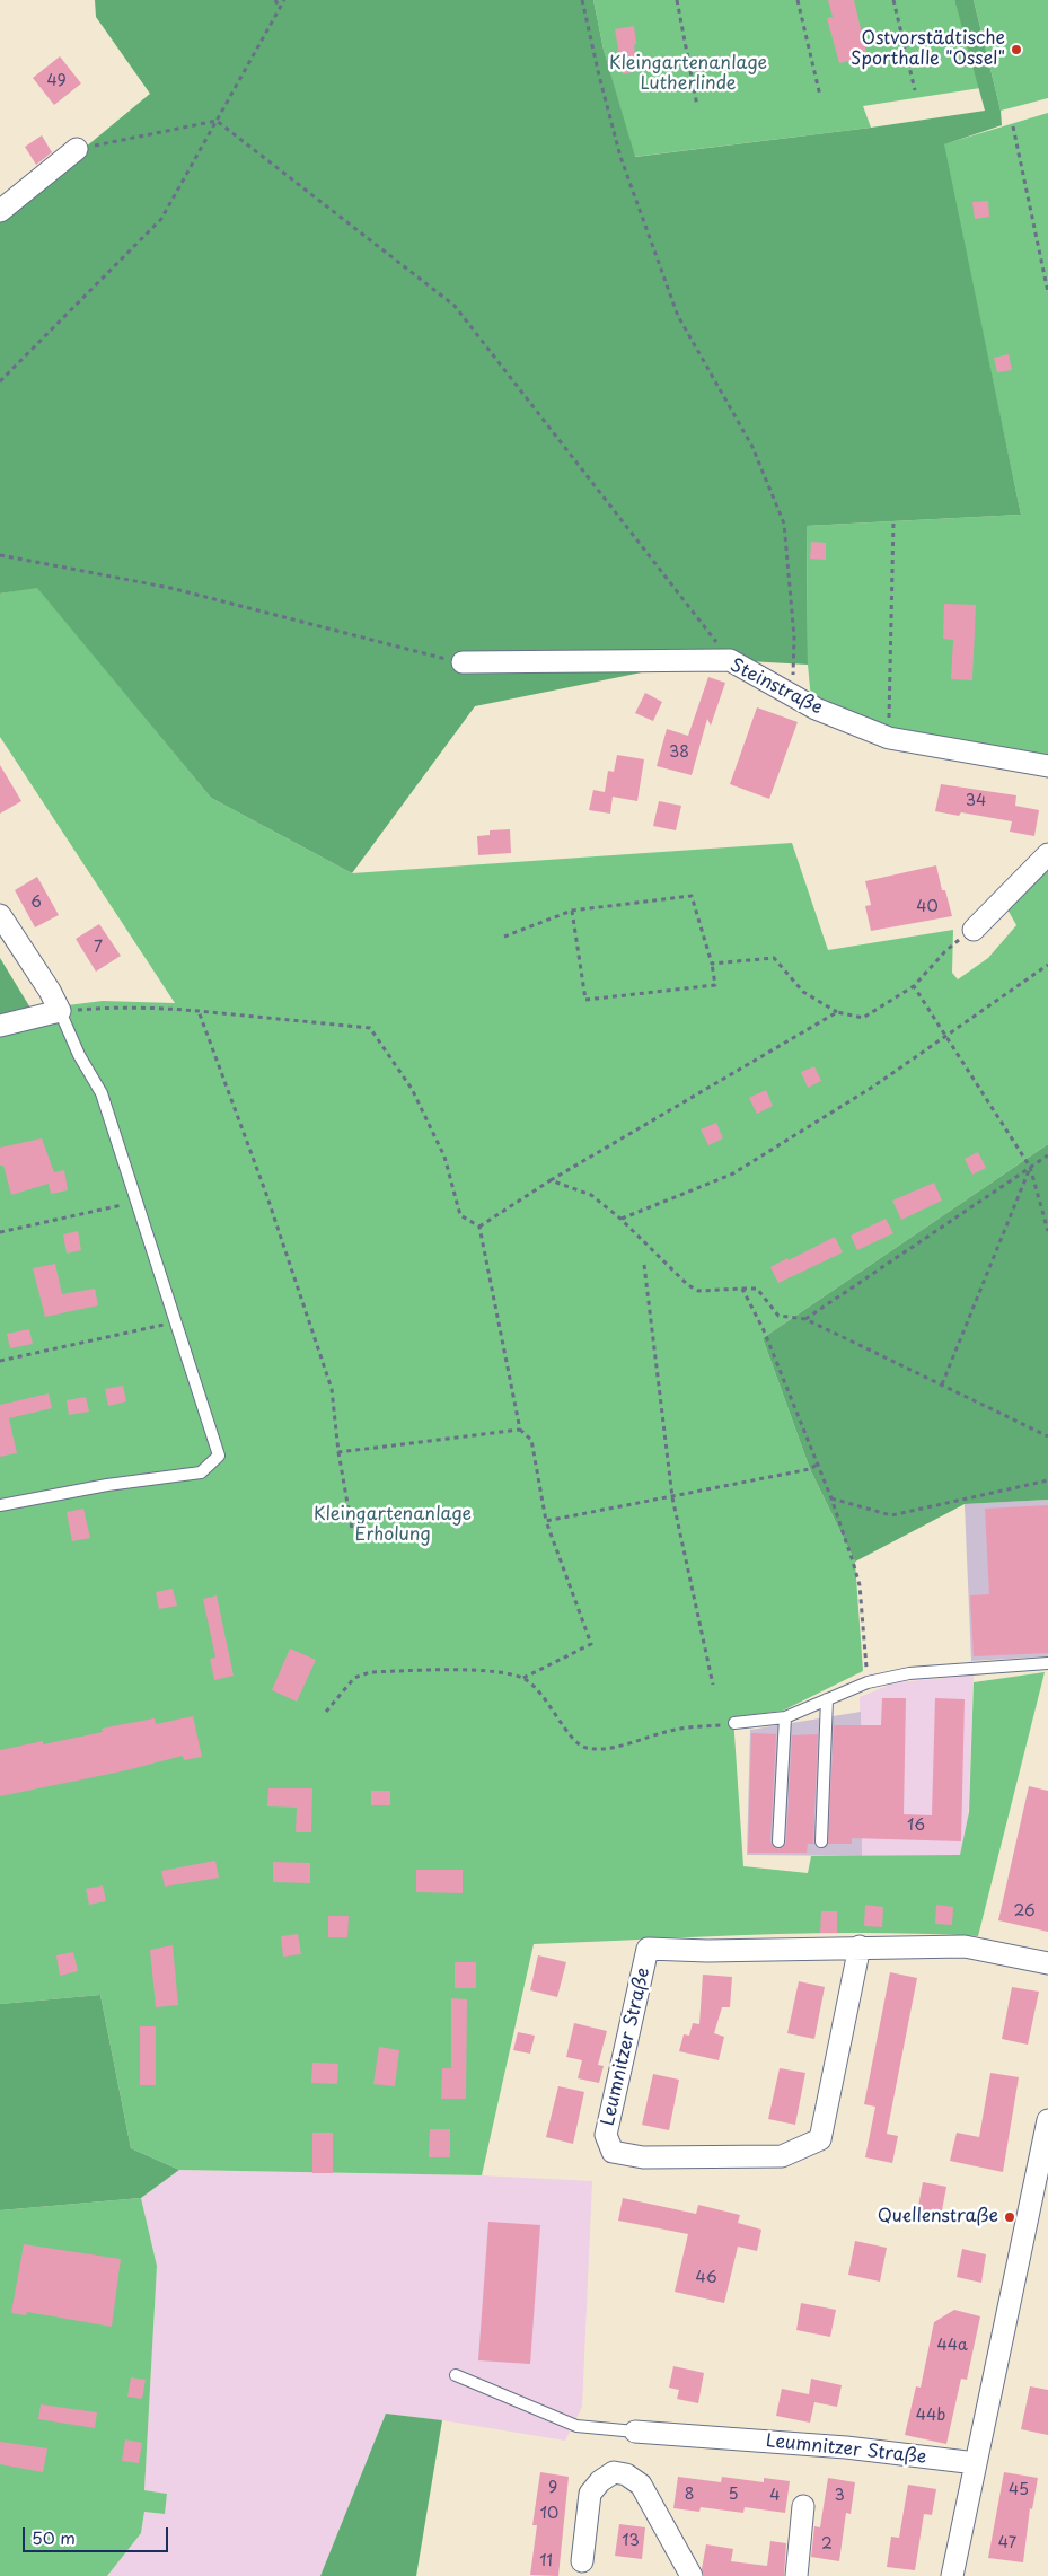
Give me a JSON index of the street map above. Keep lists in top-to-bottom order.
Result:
{
  "streets": {
    "street": ["Steinstraße", "Leumnitzer Straße"]
  },
  "parks": ["Kleingartenanlage Lutherlinde", "Kleingartenanlage Erholung"],
  "places": ["Ostvorstädtische Sporthalle \"Ossel\"", "Quellenstraße"],
  "house_numbers": [
    "49",
    "38",
    "34",
    "6",
    "40",
    "7",
    "16",
    "26",
    "46",
    "44a",
    "44b",
    "9",
    "45",
    "8",
    "5",
    "4",
    "3",
    "10",
    "13",
    "47",
    "2",
    "11"
  ],
  "scale_bar": "50 m"
}
